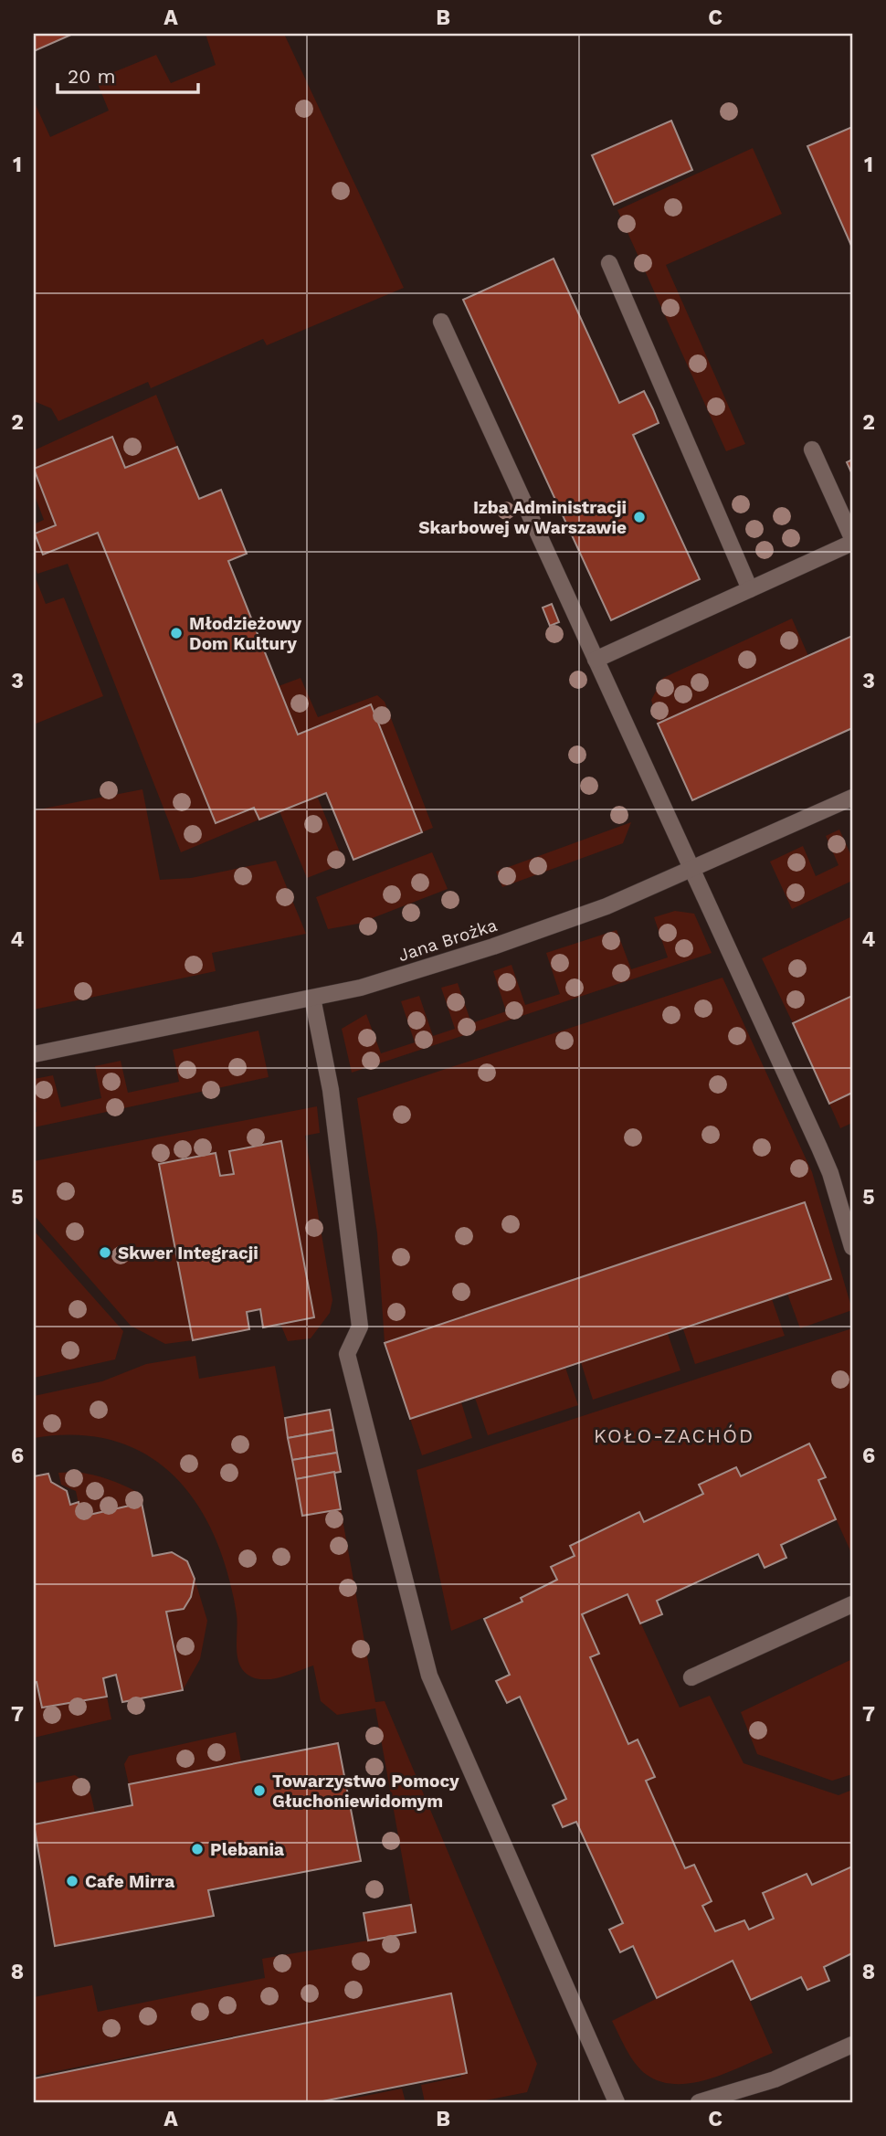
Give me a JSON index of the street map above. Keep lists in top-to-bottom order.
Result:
{
  "streets": {
    "street": ["Jana Brożka"]
  },
  "districts": ["KOŁO-ZACHÓD"],
  "places": [
    "Izba Administracji Skarbowej w Warszawie",
    "Młodzieżowy Dom Kultury",
    "Skwer Integracji",
    "Towarzystwo Pomocy Głuchoniewidomym",
    "Plebania",
    "Cafe Mirra"
  ],
  "scale_bar": "20 m",
  "grid": {
    "columns": ["A", "B", "C"],
    "rows": [
      "1",
      "2",
      "3",
      "4",
      "5",
      "6",
      "7",
      "8"
    ]
  }
}
